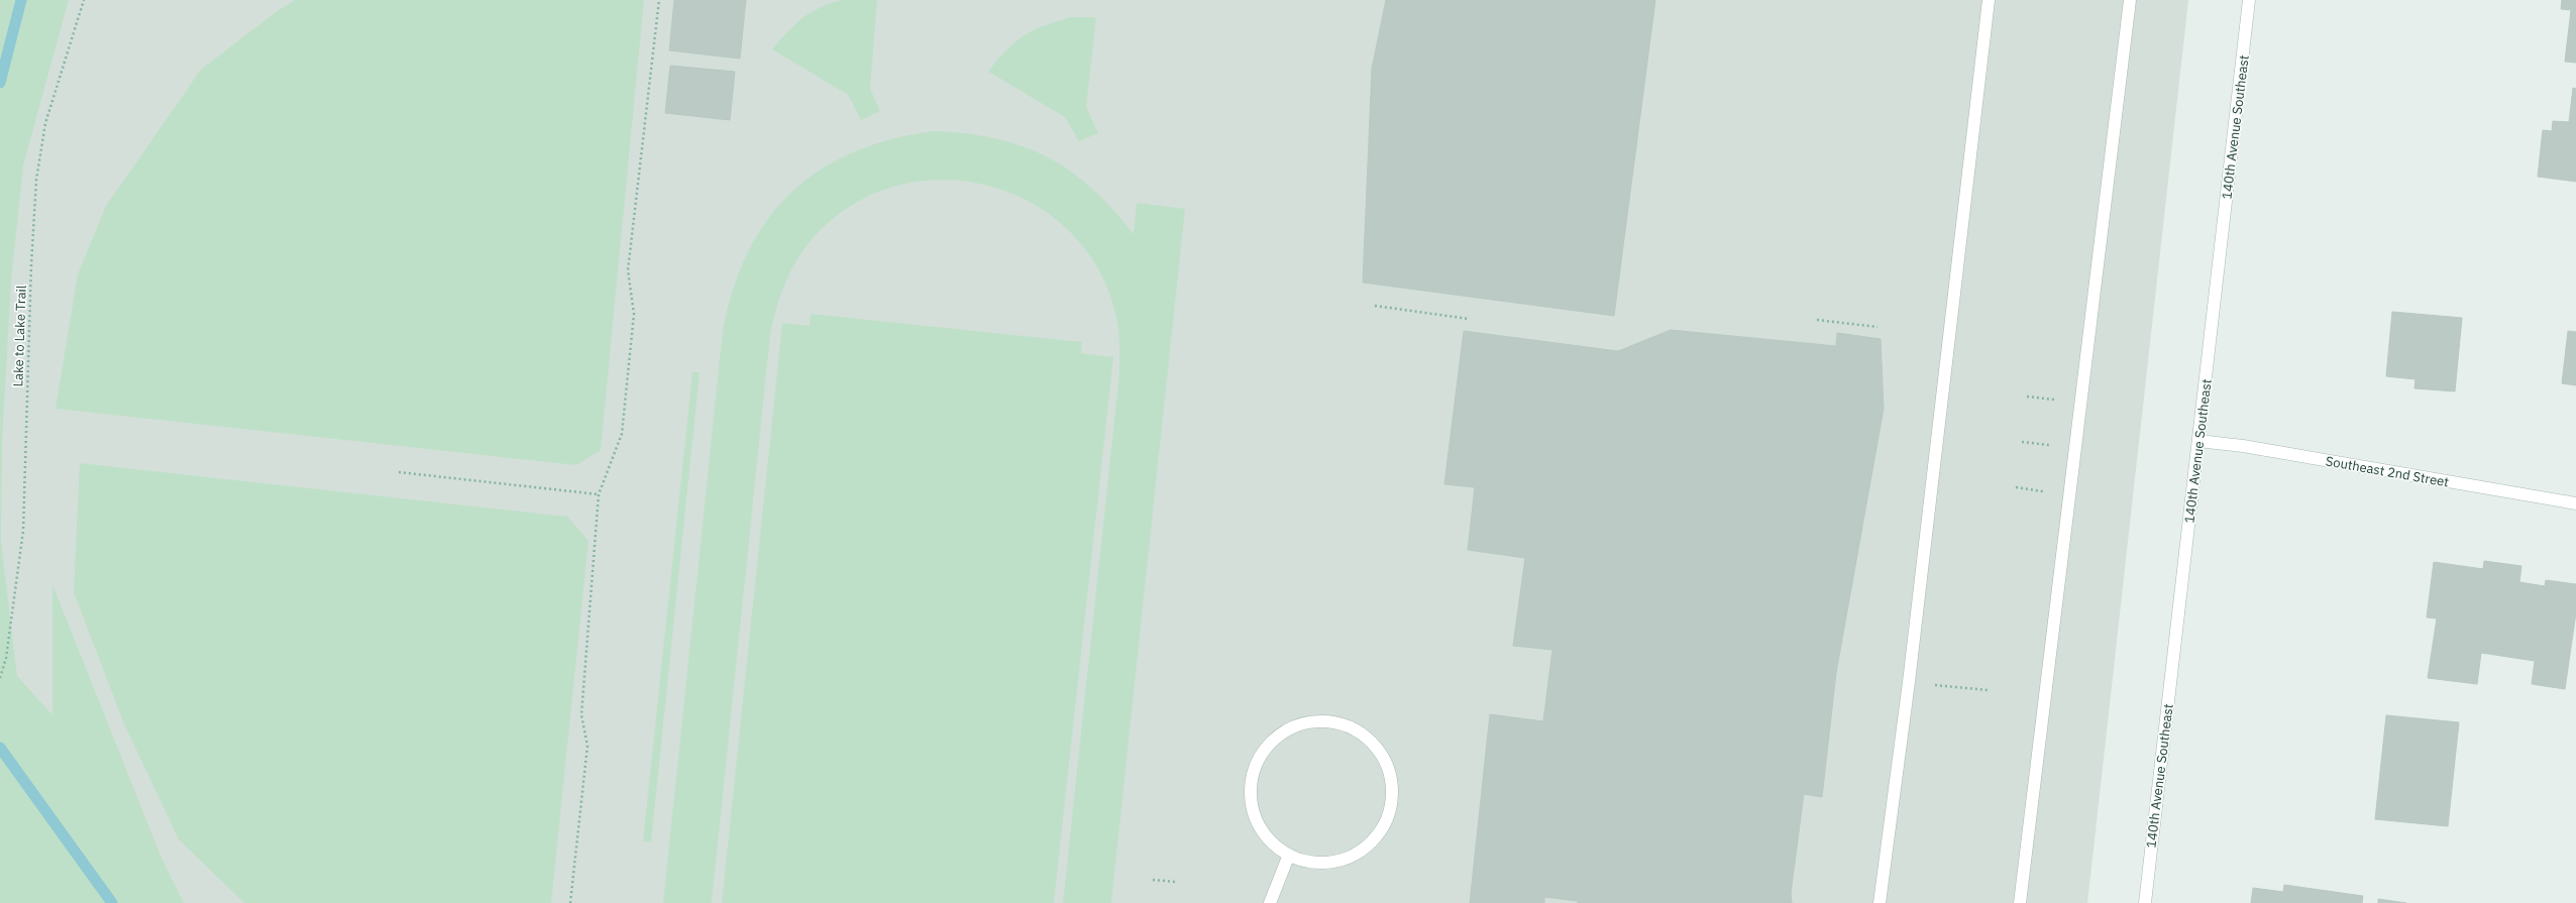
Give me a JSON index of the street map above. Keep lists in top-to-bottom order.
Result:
{
  "streets": {
    "street": ["140th Avenue Southeast", "Southeast 2nd Street"],
    "path": ["Lake to Lake Trail"]
  },
  "crossings": [
    ["140th Avenue Southeast", "Southeast 2nd Street"]
  ]
}
